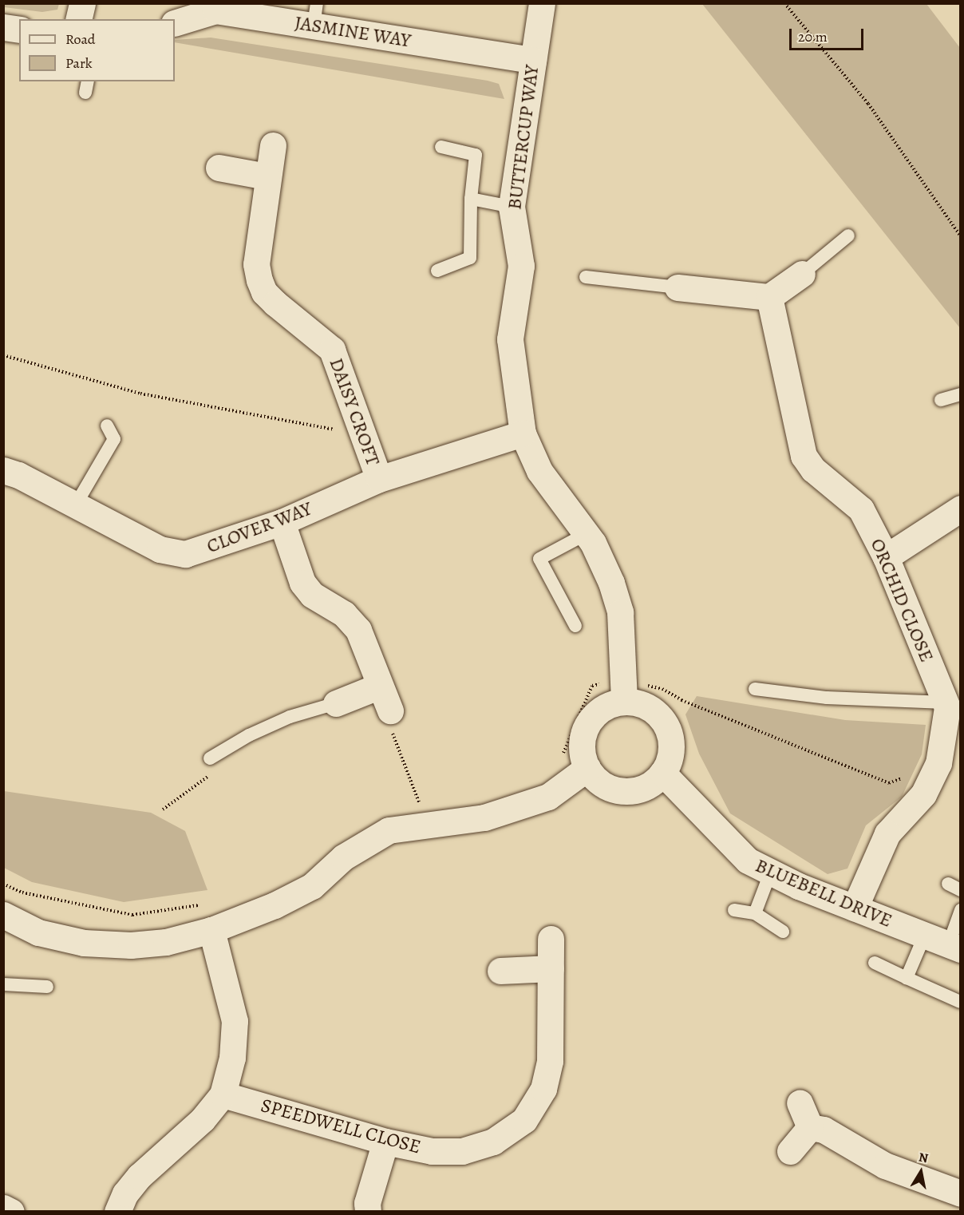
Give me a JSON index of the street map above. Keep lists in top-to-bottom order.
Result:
{
  "streets": {
    "street": [
      "JASMINE WAY",
      "BUTTERCUP WAY",
      "DAISY CROFT",
      "CLOVER WAY",
      "ORCHID CLOSE",
      "BLUEBELL DRIVE",
      "SPEEDWELL CLOSE"
    ]
  },
  "crossings": [
    ["JASMINE WAY", "BUTTERCUP WAY"],
    ["BUTTERCUP WAY", "CLOVER WAY"],
    ["BUTTERCUP WAY", "BLUEBELL DRIVE"],
    ["DAISY CROFT", "CLOVER WAY"],
    ["ORCHID CLOSE", "BLUEBELL DRIVE"]
  ],
  "legend": ["Road", "Park"],
  "scale_bar": "20 m",
  "north": "top"
}
